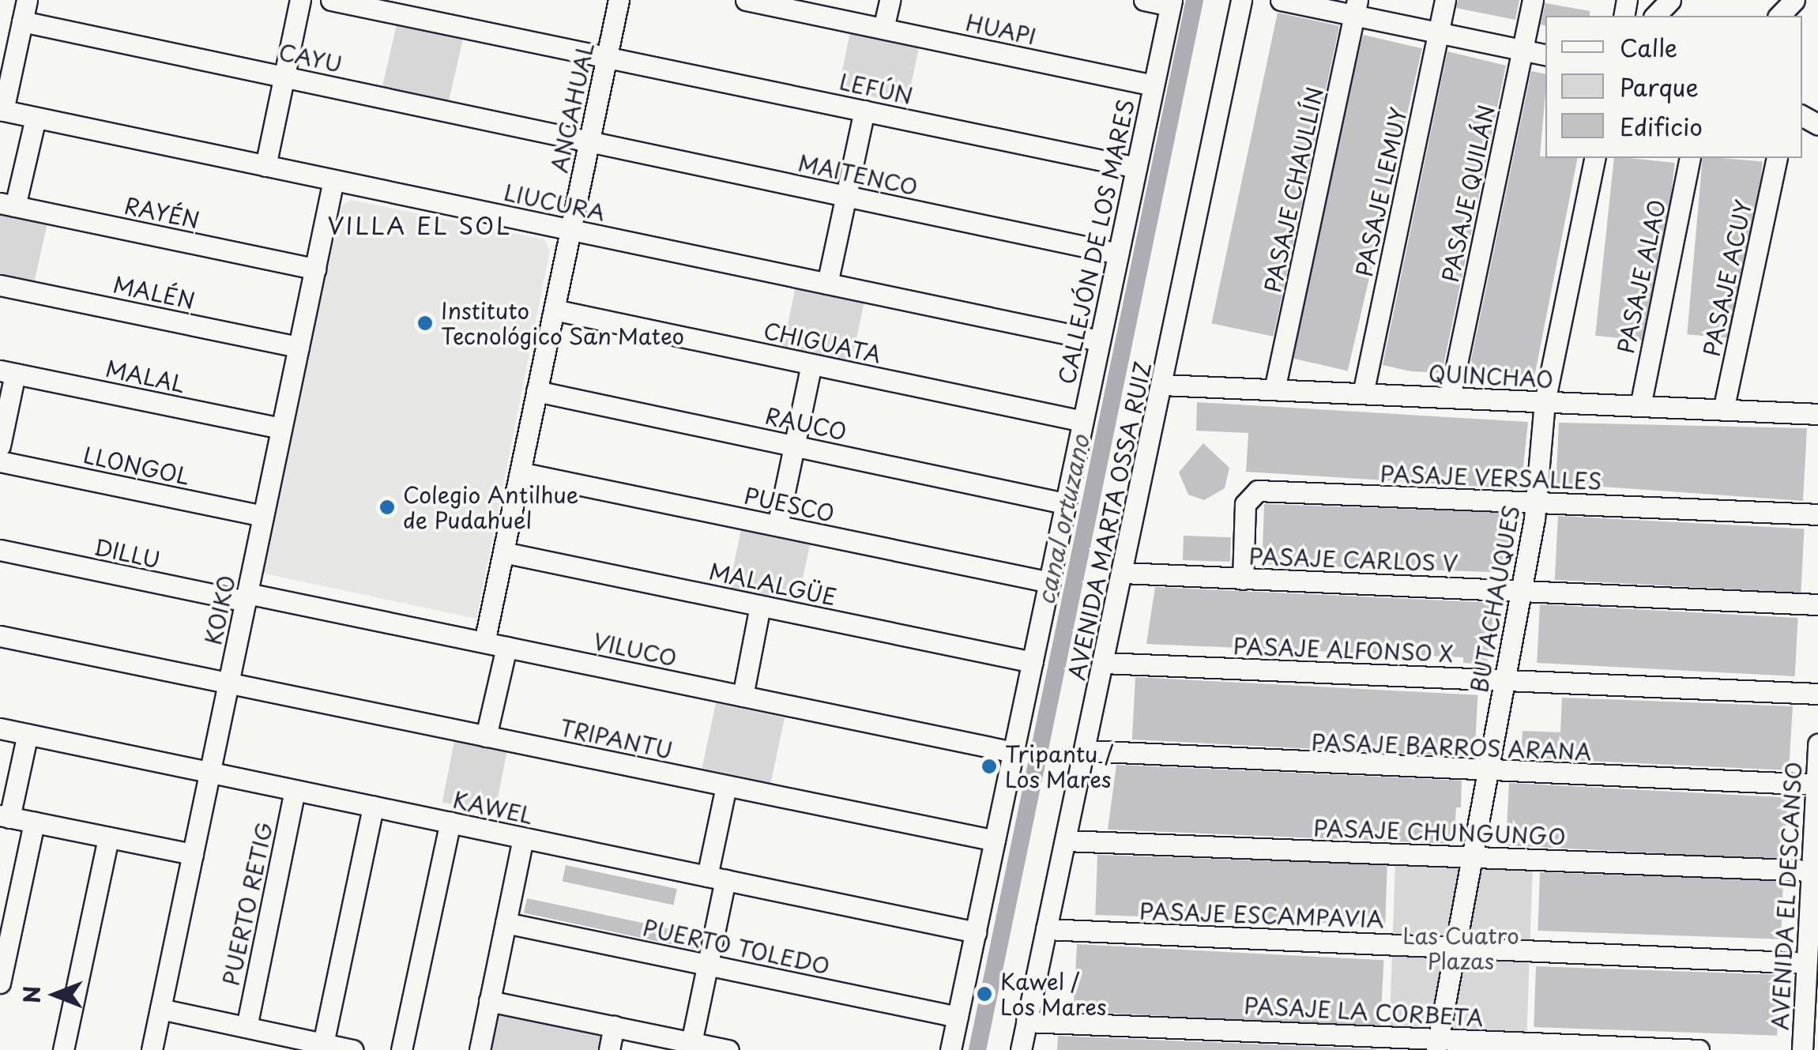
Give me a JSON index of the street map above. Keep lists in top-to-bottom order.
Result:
{
  "streets": {
    "street": [
      "HUAPI",
      "CAYU",
      "LEFÚN",
      "ANCAHUAL",
      "MAITENCO",
      "PASAJE CHAULLÍN",
      "PASAJE LEMUY",
      "PASAJE QUILÁN",
      "LIUCURA",
      "RAYÉN",
      "CALLEJÓN DE LOS MARES",
      "PASAJE ALAO",
      "PASAJE ACUY",
      "MALÉN",
      "CHIGUATA",
      "MALAL",
      "QUINCHAO",
      "RAUCO",
      "LLONGOL",
      "PASAJE VERSALLES",
      "PUESCO",
      "AVENIDA MARTA OSSA RUIZ",
      "DILLU",
      "PASAJE CARLOS V",
      "MALALGÜE",
      "BUTACHAUQUES",
      "KOIKO",
      "VILUCO",
      "PASAJE ALFONSO X",
      "TRIPANTU",
      "PASAJE BARROS ARANA",
      "KAWEL",
      "PASAJE CHUNGUNGO",
      "AVENIDA EL DESCANSO",
      "PUERTO RETIG",
      "PASAJE ESCAMPAVIA",
      "PUERTO TOLEDO",
      "PASAJE LA CORBETA"
    ]
  },
  "crossings": [
    ["HUAPI", "CALLEJÓN DE LOS MARES"],
    ["CAYU", "ANCAHUAL"],
    ["CAYU", "MAITENCO"],
    ["LEFÚN", "ANCAHUAL"],
    ["LEFÚN", "CALLEJÓN DE LOS MARES"],
    ["ANCAHUAL", "MAITENCO"],
    ["ANCAHUAL", "LIUCURA"],
    ["ANCAHUAL", "CHIGUATA"],
    ["ANCAHUAL", "RAUCO"],
    ["ANCAHUAL", "PUESCO"],
    ["ANCAHUAL", "MALALGÜE"],
    ["ANCAHUAL", "VILUCO"],
    ["MAITENCO", "CALLEJÓN DE LOS MARES"],
    ["PASAJE CHAULLÍN", "QUINCHAO"],
    ["PASAJE LEMUY", "QUINCHAO"],
    ["PASAJE QUILÁN", "QUINCHAO"],
    ["LIUCURA", "CALLEJÓN DE LOS MARES"],
    ["LIUCURA", "KOIKO"],
    ["RAYÉN", "KOIKO"],
    ["CALLEJÓN DE LOS MARES", "CHIGUATA"],
    ["CALLEJÓN DE LOS MARES", "RAUCO"],
    ["CALLEJÓN DE LOS MARES", "PUESCO"],
    ["CALLEJÓN DE LOS MARES", "MALALGÜE"],
    ["CALLEJÓN DE LOS MARES", "VILUCO"],
    ["CALLEJÓN DE LOS MARES", "TRIPANTU"],
    ["CALLEJÓN DE LOS MARES", "KAWEL"],
    ["CALLEJÓN DE LOS MARES", "PUERTO TOLEDO"],
    ["PASAJE ALAO", "QUINCHAO"],
    ["PASAJE ACUY", "QUINCHAO"],
    ["MALÉN", "KOIKO"],
    ["MALAL", "KOIKO"],
    ["QUINCHAO", "AVENIDA MARTA OSSA RUIZ"],
    ["QUINCHAO", "BUTACHAUQUES"],
    ["LLONGOL", "KOIKO"],
    ["PASAJE VERSALLES", "PASAJE CARLOS V"],
    ["PASAJE VERSALLES", "BUTACHAUQUES"],
    ["AVENIDA MARTA OSSA RUIZ", "PASAJE CARLOS V"],
    ["AVENIDA MARTA OSSA RUIZ", "PASAJE ALFONSO X"],
    ["AVENIDA MARTA OSSA RUIZ", "PASAJE BARROS ARANA"],
    ["AVENIDA MARTA OSSA RUIZ", "PASAJE CHUNGUNGO"],
    ["AVENIDA MARTA OSSA RUIZ", "PASAJE ESCAMPAVIA"],
    ["AVENIDA MARTA OSSA RUIZ", "PASAJE LA CORBETA"],
    ["DILLU", "KOIKO"],
    ["DILLU", "VILUCO"],
    ["PASAJE CARLOS V", "BUTACHAUQUES"],
    ["BUTACHAUQUES", "PASAJE ALFONSO X"],
    ["BUTACHAUQUES", "PASAJE BARROS ARANA"],
    ["BUTACHAUQUES", "PASAJE CHUNGUNGO"],
    ["BUTACHAUQUES", "PASAJE ESCAMPAVIA"],
    ["BUTACHAUQUES", "PASAJE LA CORBETA"],
    ["KOIKO", "VILUCO"],
    ["KOIKO", "TRIPANTU"],
    ["KOIKO", "KAWEL"],
    ["PASAJE BARROS ARANA", "AVENIDA EL DESCANSO"],
    ["KAWEL", "PUERTO RETIG"],
    ["PASAJE CHUNGUNGO", "AVENIDA EL DESCANSO"],
    ["AVENIDA EL DESCANSO", "PASAJE ESCAMPAVIA"]
  ],
  "districts": ["VILLA EL SOL"],
  "water": ["canal ortuzano"],
  "parks": ["Las Cuatro Plazas"],
  "places": [
    "Instituto Tecnológico San Mateo",
    "Colegio Antilhue de Pudahuel",
    "Tripantu / Los Mares",
    "Kawel / Los Mares"
  ],
  "legend": ["Calle", "Parque", "Edificio"],
  "north": "left"
}
